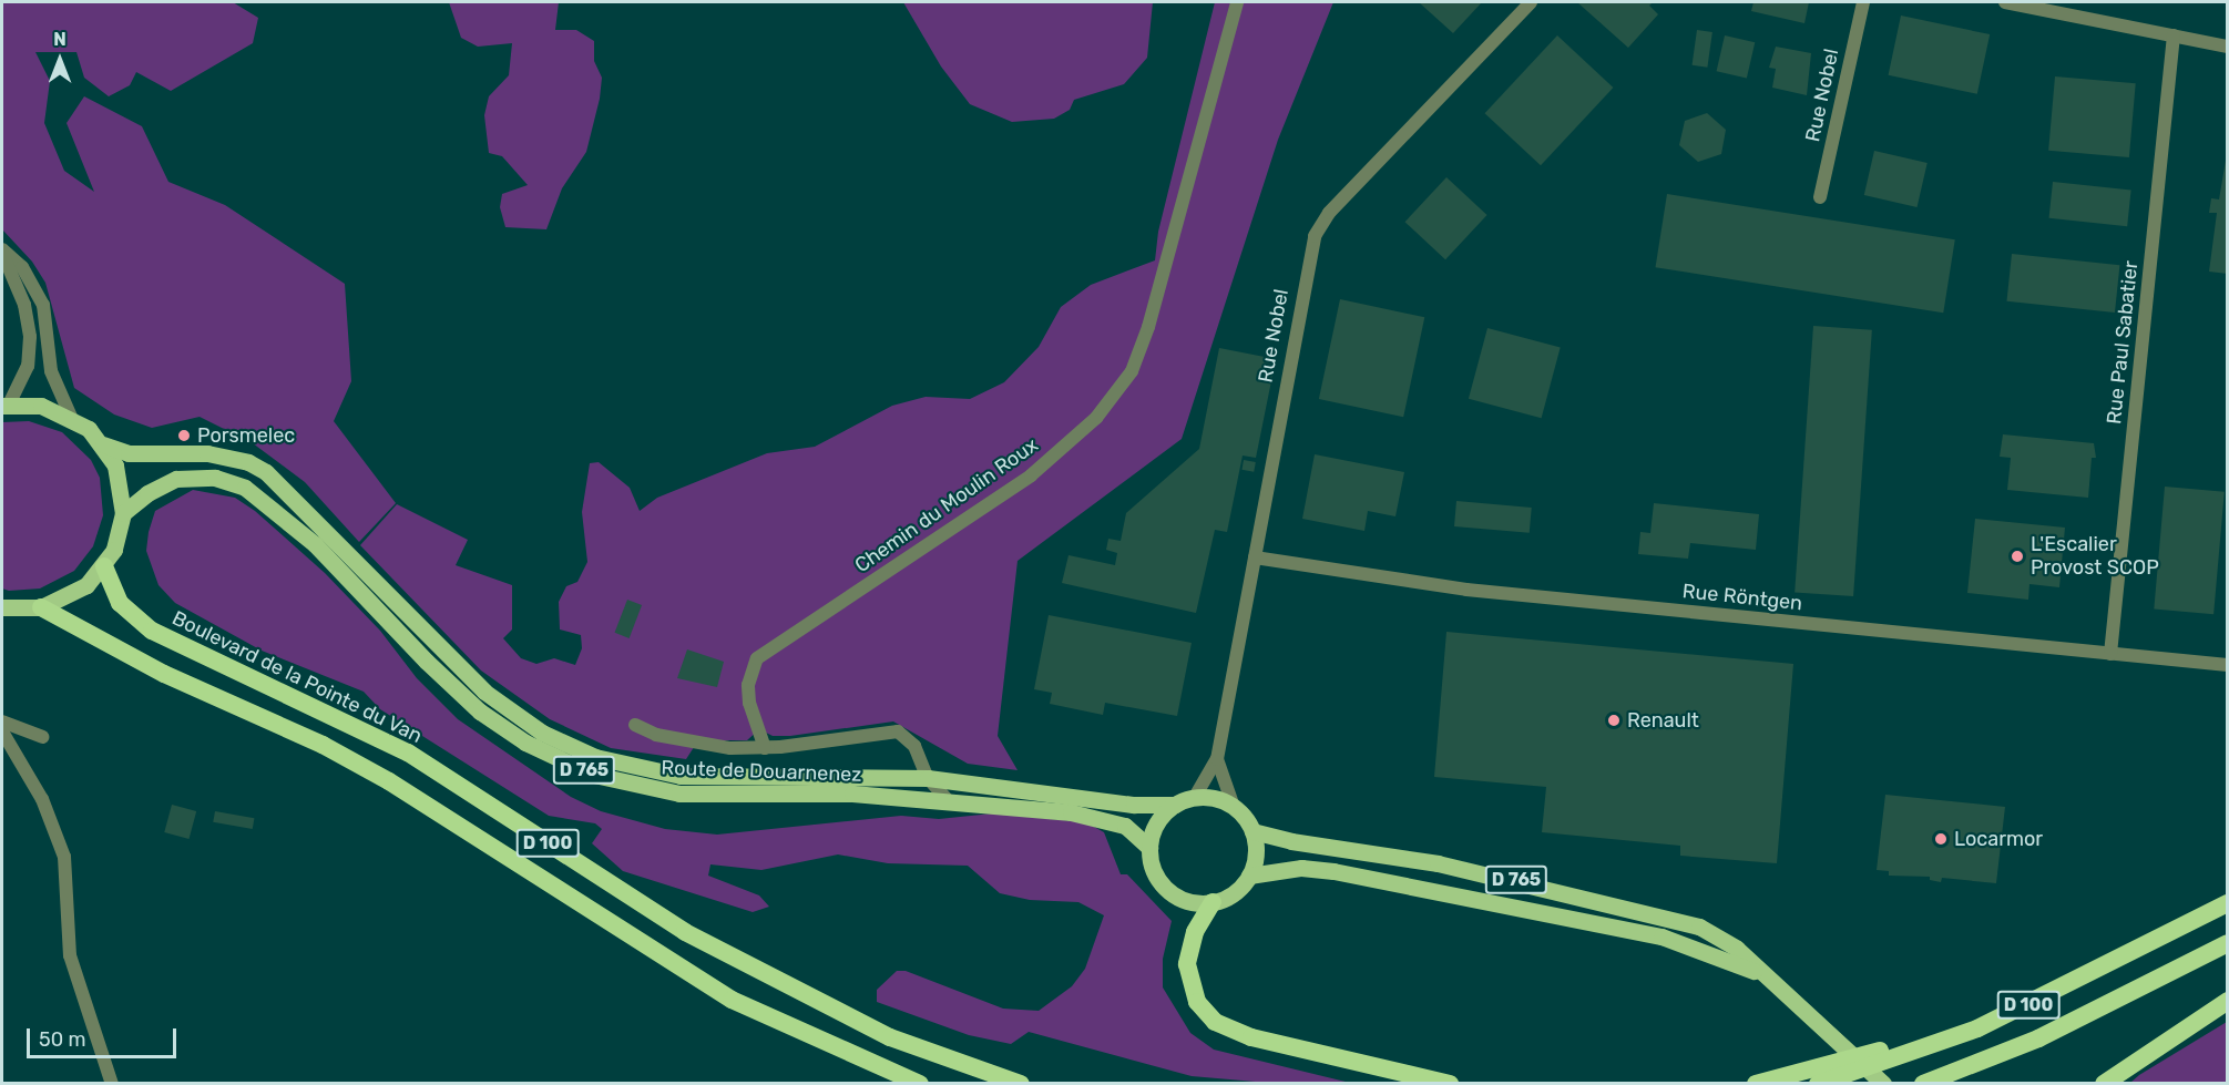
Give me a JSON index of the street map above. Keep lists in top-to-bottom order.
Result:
{
  "streets": {
    "highway": ["Boulevard de la Pointe du Van", "D 100"],
    "main road": ["D 765", "Route de Douarnenez"],
    "street": [
      "Rue Nobel",
      "Rue Paul Sabatier",
      "Chemin du Moulin Roux",
      "Rue Röntgen"
    ]
  },
  "crossings": [
    ["Rue Nobel", "Rue Röntgen"],
    ["Rue Nobel", "D 765"],
    ["Rue Nobel", "Route de Douarnenez"],
    ["Rue Paul Sabatier", "Rue Röntgen"],
    ["D 765", "Route de Douarnenez"]
  ],
  "places": [
    "Porsmelec",
    "L'Escalier Provost SCOP",
    "Renault",
    "Locarmor"
  ],
  "scale_bar": "50 m",
  "north": "top"
}
